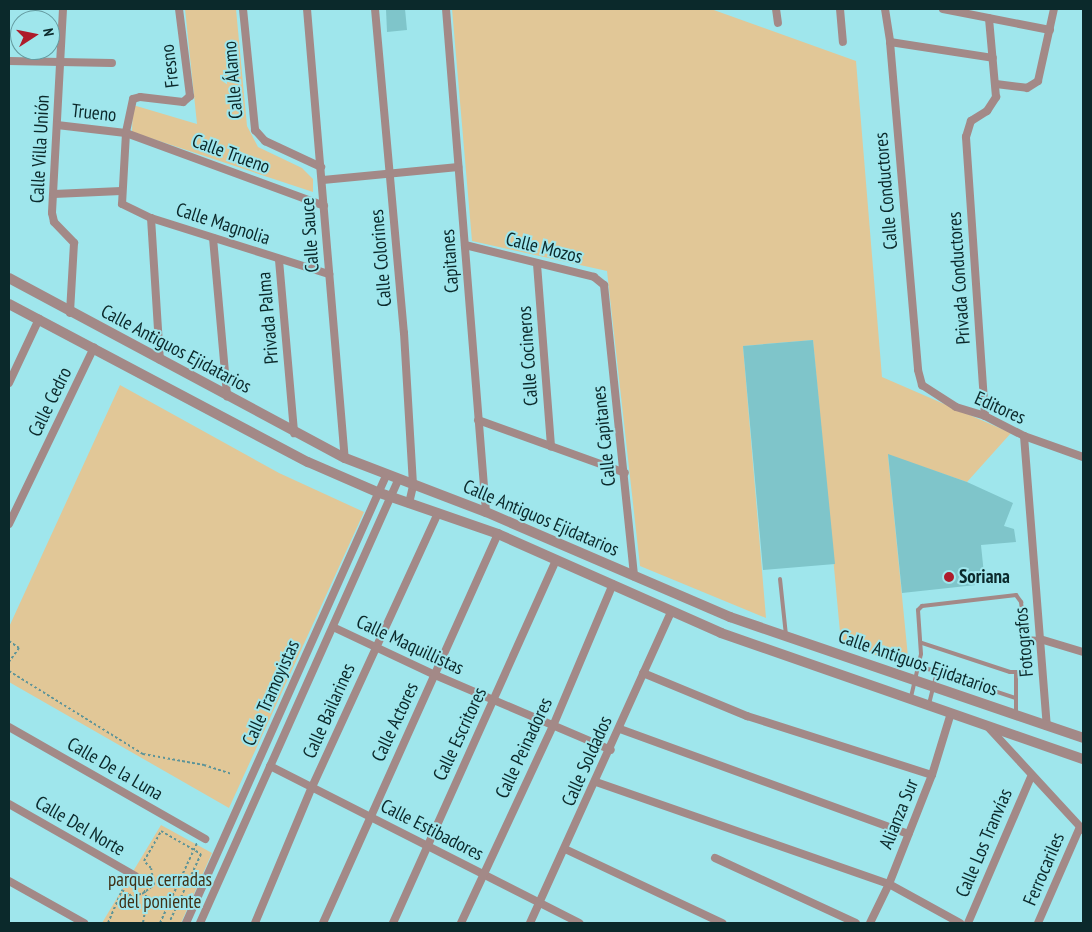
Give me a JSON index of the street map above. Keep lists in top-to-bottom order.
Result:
{
  "streets": {
    "street": [
      "Fresno",
      "Calle Álamo",
      "Trueno",
      "Calle Villa Unión",
      "Calle Trueno",
      "Calle Conductores",
      "Calle Magnolia",
      "Calle Sauce",
      "Calle Mozos",
      "Calle Colorines",
      "Capitanes",
      "Privada Conductores",
      "Privada Palma",
      "Calle Antiguos Ejidatarios",
      "Calle Cocineros",
      "Calle Cedro",
      "Editores",
      "Calle Capitanes",
      "Fotografos",
      "Calle Maquillistas",
      "Calle Tramoyistas",
      "Calle Bailarines",
      "Calle Actores",
      "Calle Escritores",
      "Calle Peinadores",
      "Calle Soldados",
      "Calle De la Luna",
      "Alianza Sur",
      "Calle Del Norte",
      "Calle Estibadores",
      "Calle Los Tranvías",
      "Ferrocariles"
    ]
  },
  "crossings": [
    ["Fresno", "Trueno"],
    ["Fresno", "Calle Trueno"],
    ["Calle Álamo", "Calle Sauce"],
    ["Trueno", "Calle Villa Unión"],
    ["Trueno", "Calle Trueno"],
    ["Calle Villa Unión", "Calle Antiguos Ejidatarios"],
    ["Calle Trueno", "Calle Sauce"],
    ["Calle Conductores", "Editores"],
    ["Calle Magnolia", "Calle Sauce"],
    ["Calle Magnolia", "Privada Palma"],
    ["Calle Sauce", "Calle Antiguos Ejidatarios"],
    ["Calle Mozos", "Capitanes"],
    ["Calle Mozos", "Calle Cocineros"],
    ["Calle Mozos", "Calle Capitanes"],
    ["Calle Colorines", "Calle Antiguos Ejidatarios"],
    ["Capitanes", "Calle Antiguos Ejidatarios"],
    ["Privada Conductores", "Editores"],
    ["Privada Palma", "Calle Antiguos Ejidatarios"],
    ["Calle Antiguos Ejidatarios", "Calle Cedro"],
    ["Calle Antiguos Ejidatarios", "Calle Capitanes"],
    ["Calle Antiguos Ejidatarios", "Fotografos"],
    ["Calle Antiguos Ejidatarios", "Calle Tramoyistas"],
    ["Calle Antiguos Ejidatarios", "Calle Bailarines"],
    ["Calle Antiguos Ejidatarios", "Calle Actores"],
    ["Calle Antiguos Ejidatarios", "Calle Escritores"],
    ["Calle Antiguos Ejidatarios", "Calle Peinadores"],
    ["Calle Antiguos Ejidatarios", "Calle Soldados"],
    ["Calle Antiguos Ejidatarios", "Alianza Sur"],
    ["Editores", "Fotografos"],
    ["Calle Maquillistas", "Calle Tramoyistas"],
    ["Calle Maquillistas", "Calle Bailarines"],
    ["Calle Maquillistas", "Calle Actores"],
    ["Calle Maquillistas", "Calle Escritores"],
    ["Calle Maquillistas", "Calle Peinadores"],
    ["Calle Maquillistas", "Calle Soldados"],
    ["Calle Tramoyistas", "Calle Estibadores"],
    ["Calle Bailarines", "Calle Estibadores"],
    ["Calle Actores", "Calle Estibadores"],
    ["Calle Escritores", "Calle Estibadores"],
    ["Calle Peinadores", "Calle Estibadores"],
    ["Calle Soldados", "Calle Estibadores"]
  ],
  "parks": ["parque cerradas del poniente"],
  "places": ["Soriana"],
  "north": "right"
}
